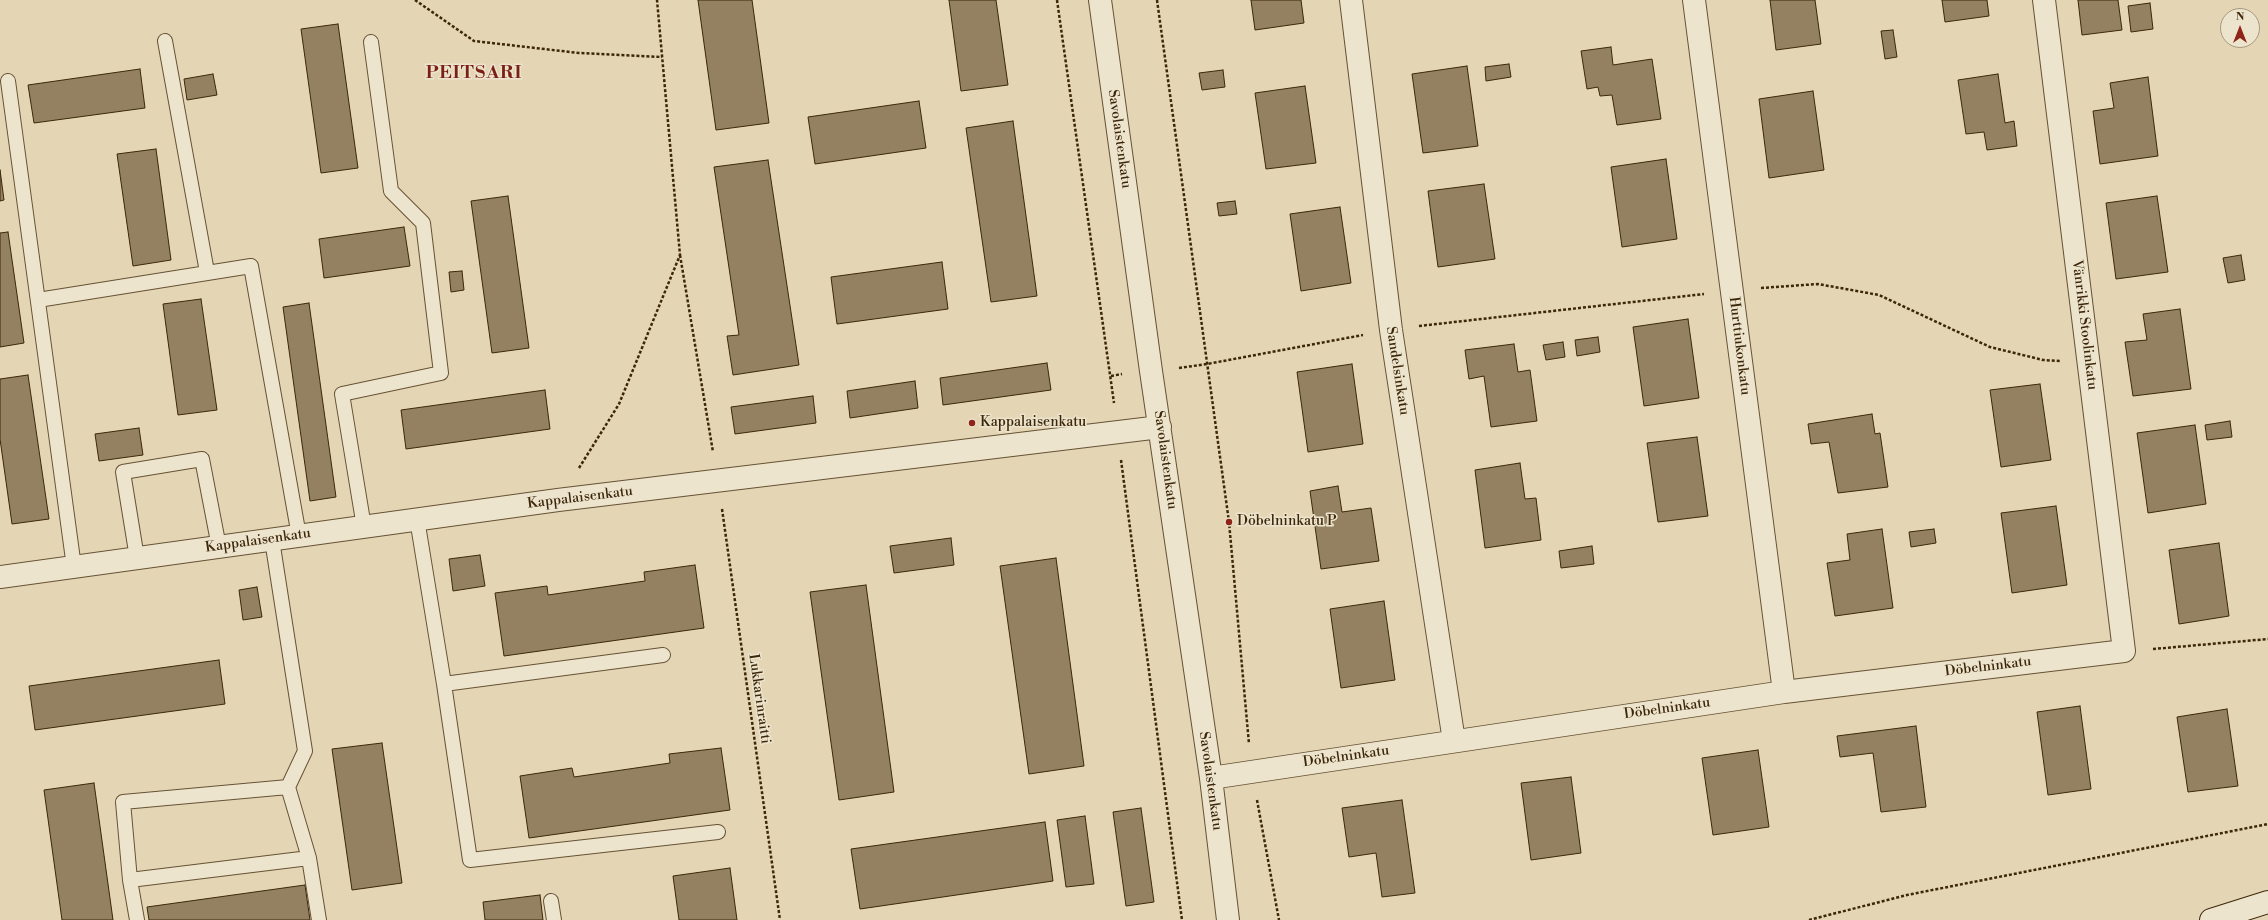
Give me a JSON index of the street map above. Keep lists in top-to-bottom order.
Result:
{
  "streets": {
    "street": [
      "Savolaistenkatu",
      "Vänrikki Stoolinkatu",
      "Hurttiukonkatu",
      "Sandelsinkatu",
      "Kappalaisenkatu",
      "Döbelninkatu"
    ],
    "path": ["Lukkarinraitti"]
  },
  "crossings": [
    ["Savolaistenkatu", "Kappalaisenkatu"],
    ["Savolaistenkatu", "Döbelninkatu"],
    ["Vänrikki Stoolinkatu", "Döbelninkatu"],
    ["Hurttiukonkatu", "Döbelninkatu"],
    ["Sandelsinkatu", "Döbelninkatu"],
    ["Kappalaisenkatu", "Lukkarinraitti"]
  ],
  "districts": ["PEITSARI"],
  "places": ["Kappalaisenkatu", "Döbelninkatu P"],
  "north": "top"
}
